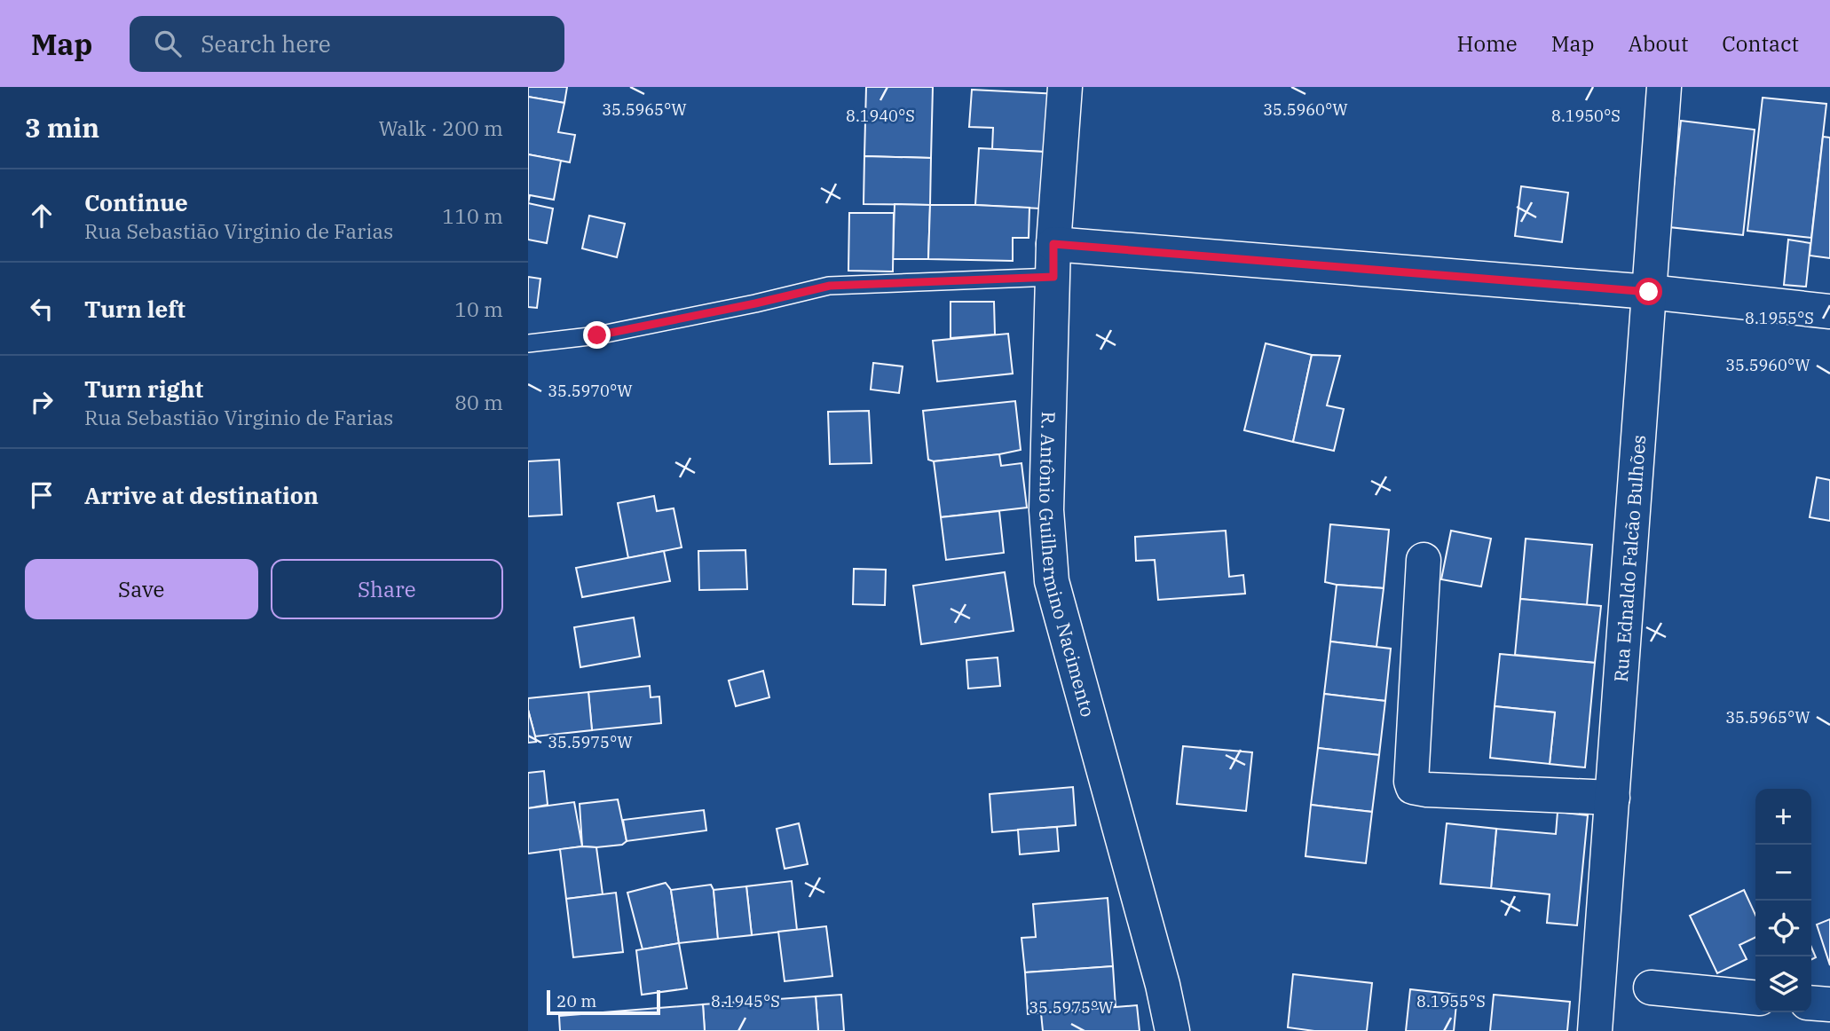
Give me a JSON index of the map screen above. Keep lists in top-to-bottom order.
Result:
{
  "streets": {
    "street": ["Rua Ednaldo Falcão Bulhões", "R. Antônio Guilhermino Nacimento"]
  },
  "scale_bar": "20 m",
  "page": {
    "header": "Map",
    "search": "Search here",
    "nav": [
      "Home",
      "Map",
      "About",
      "Contact"
    ],
    "heading": ["3 min", "Walk · 200 m"],
    "list": [
      ["Continue", "Rua Sebastião Virginio de Farias", "110 m"],
      ["Turn left", "10 m"],
      ["Turn right", "Rua Sebastião Virginio de Farias", "80 m"],
      "Arrive at destination"
    ],
    "buttons": ["Save", "Share"],
    "map_buttons": ["+", "−"],
    "scale": "20 m"
  },
  "coordinates": [
    "35.5965°W",
    "35.5960°W",
    "8.1940°S",
    "8.1950°S",
    "8.1955°S",
    "35.5970°W",
    "35.5975°W",
    "8.1945°S"
  ]
}
